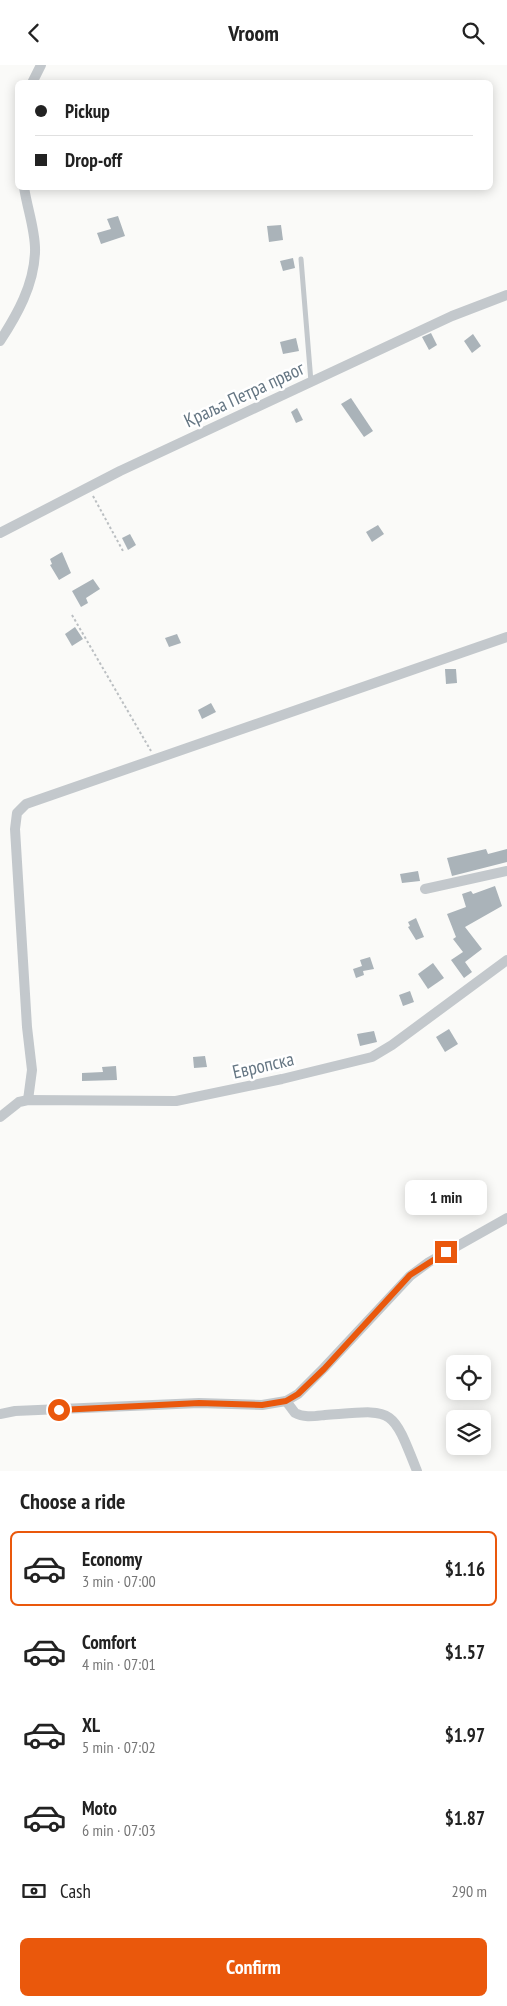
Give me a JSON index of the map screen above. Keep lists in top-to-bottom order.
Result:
{
  "streets": {
    "street": ["Краља Петра првог", "Европска"]
  },
  "page": {
    "header": "Vroom",
    "banner": ["Pickup", "Drop-off"],
    "bubble": "1 min",
    "heading": "Choose a ride",
    "list": [
      {
        "name": "Economy",
        "note": "3 min · 07:00",
        "value": "$1.16"
      },
      {
        "name": "Comfort",
        "note": "4 min · 07:01",
        "value": "$1.57"
      },
      {
        "name": "XL",
        "note": "5 min · 07:02",
        "value": "$1.97"
      },
      {
        "name": "Moto",
        "note": "6 min · 07:03",
        "value": "$1.87"
      }
    ],
    "pay": ["Cash", "290 m"],
    "buttons": "Confirm"
  }
}
